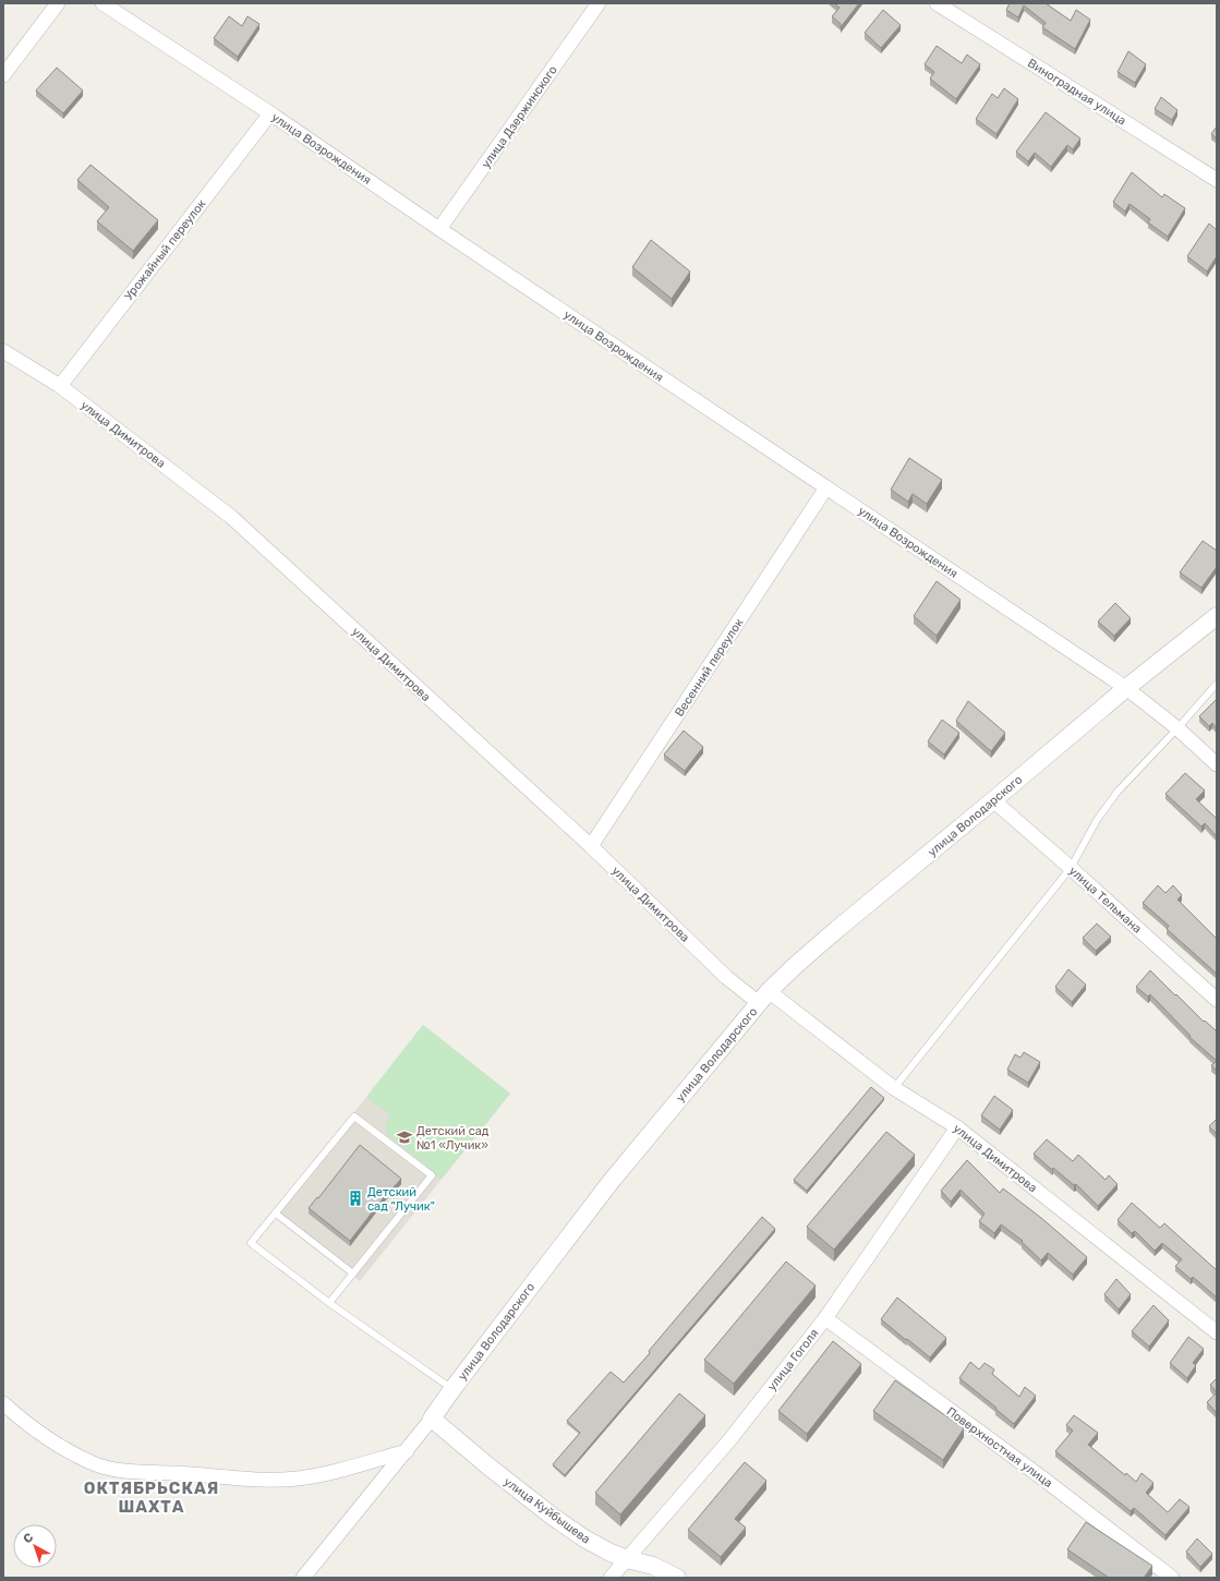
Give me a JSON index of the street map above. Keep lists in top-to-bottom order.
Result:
{
  "streets": {
    "street": [
      "Виноградная улица",
      "улица Дзержинского",
      "улица Возрождения",
      "Урожайный переулок",
      "улица Димитрова",
      "Весенний переулок",
      "улица Володарского",
      "улица Тельмана",
      "улица Гоголя",
      "Поверхностная улица",
      "улица Куйбышева"
    ]
  },
  "crossings": [
    ["улица Дзержинского", "улица Возрождения"],
    ["улица Возрождения", "Урожайный переулок"],
    ["улица Возрождения", "Весенний переулок"],
    ["улица Возрождения", "улица Володарского"],
    ["Урожайный переулок", "улица Димитрова"],
    ["улица Димитрова", "Весенний переулок"],
    ["улица Димитрова", "улица Володарского"],
    ["улица Димитрова", "улица Гоголя"],
    ["улица Володарского", "улица Тельмана"],
    ["улица Володарского", "улица Куйбышева"],
    ["улица Гоголя", "Поверхностная улица"],
    ["улица Гоголя", "улица Куйбышева"]
  ],
  "districts": ["ОКТЯБРЬСКАЯ ШАХТА"],
  "places": {
    "school or university": ["Детский сад №1 «Лучик»"],
    "building": ["Детский сад \"Лучик\""]
  },
  "north": "top left"
}
